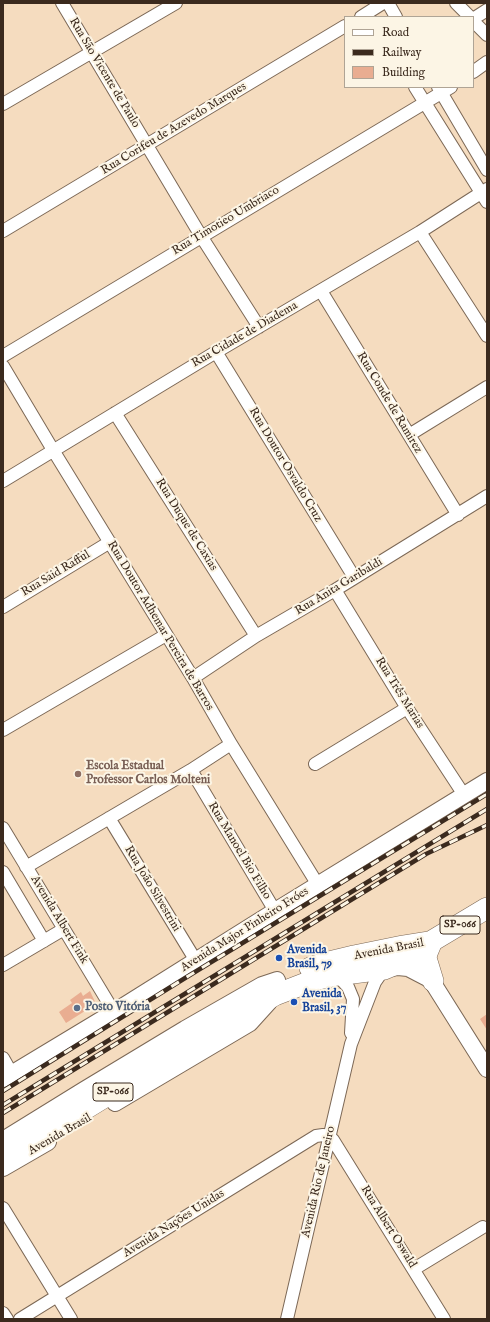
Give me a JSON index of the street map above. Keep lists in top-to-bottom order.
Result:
{
  "streets": {
    "highway": ["SP-066", "Avenida Brasil"],
    "main road": ["Avenida Major Pinheiro Fróes"],
    "street": [
      "Rua São Vicente de Paulo",
      "Rua Corifeu de Azevedo Marques",
      "Rua Timotieo Umbriaco",
      "Rua Cidade de Diadema",
      "Rua Conde de Ramirez",
      "Rua Doutor Osvaldo Cruz",
      "Rua Duque de Caxias",
      "Rua Said Rafful",
      "Rua Anita Garibaldi",
      "Rua Doutor Adhemar Pereira de Barros",
      "Rua Três Marias",
      "Rua Manoel Bio Filho",
      "Rua João Silvestrini",
      "Avenida Albert Fink",
      "Avenida Rio de Janeiro",
      "Avenida Nações Unidas",
      "Rua Albert Oswald"
    ]
  },
  "crossings": [
    ["Rua São Vicente de Paulo", "Rua Corifeu de Azevedo Marques"],
    ["Rua São Vicente de Paulo", "Rua Timotieo Umbriaco"],
    ["Rua São Vicente de Paulo", "Rua Cidade de Diadema"],
    ["Rua Cidade de Diadema", "Rua Conde de Ramirez"],
    ["Rua Cidade de Diadema", "Rua Doutor Osvaldo Cruz"],
    ["Rua Cidade de Diadema", "Rua Duque de Caxias"],
    ["Rua Cidade de Diadema", "Rua Doutor Adhemar Pereira de Barros"],
    ["Rua Conde de Ramirez", "Rua Anita Garibaldi"],
    ["Rua Doutor Osvaldo Cruz", "Rua Anita Garibaldi"],
    ["Rua Duque de Caxias", "Rua Anita Garibaldi"],
    ["Rua Said Rafful", "Rua Doutor Adhemar Pereira de Barros"],
    ["Rua Anita Garibaldi", "Rua Doutor Adhemar Pereira de Barros"],
    ["Rua Anita Garibaldi", "Rua Três Marias"],
    ["Rua Doutor Adhemar Pereira de Barros", "Avenida Major Pinheiro Fróes"],
    ["Rua Três Marias", "Avenida Major Pinheiro Fróes"],
    ["Rua Manoel Bio Filho", "Avenida Major Pinheiro Fróes"],
    ["Rua João Silvestrini", "Avenida Major Pinheiro Fróes"],
    ["Avenida Albert Fink", "Avenida Major Pinheiro Fróes"],
    ["SP-066", "Avenida Brasil"],
    ["Avenida Brasil", "Avenida Rio de Janeiro"],
    ["Avenida Rio de Janeiro", "Avenida Nações Unidas"],
    ["Avenida Rio de Janeiro", "Rua Albert Oswald"],
    ["Avenida Nações Unidas", "Rua Albert Oswald"]
  ],
  "places": [
    "Escola Estadual Professor Carlos Molteni",
    "Avenida Brasil, 79",
    "Avenida Brasil, 37",
    "Posto Vitória"
  ],
  "legend": ["Road", "Railway", "Building"]
}
